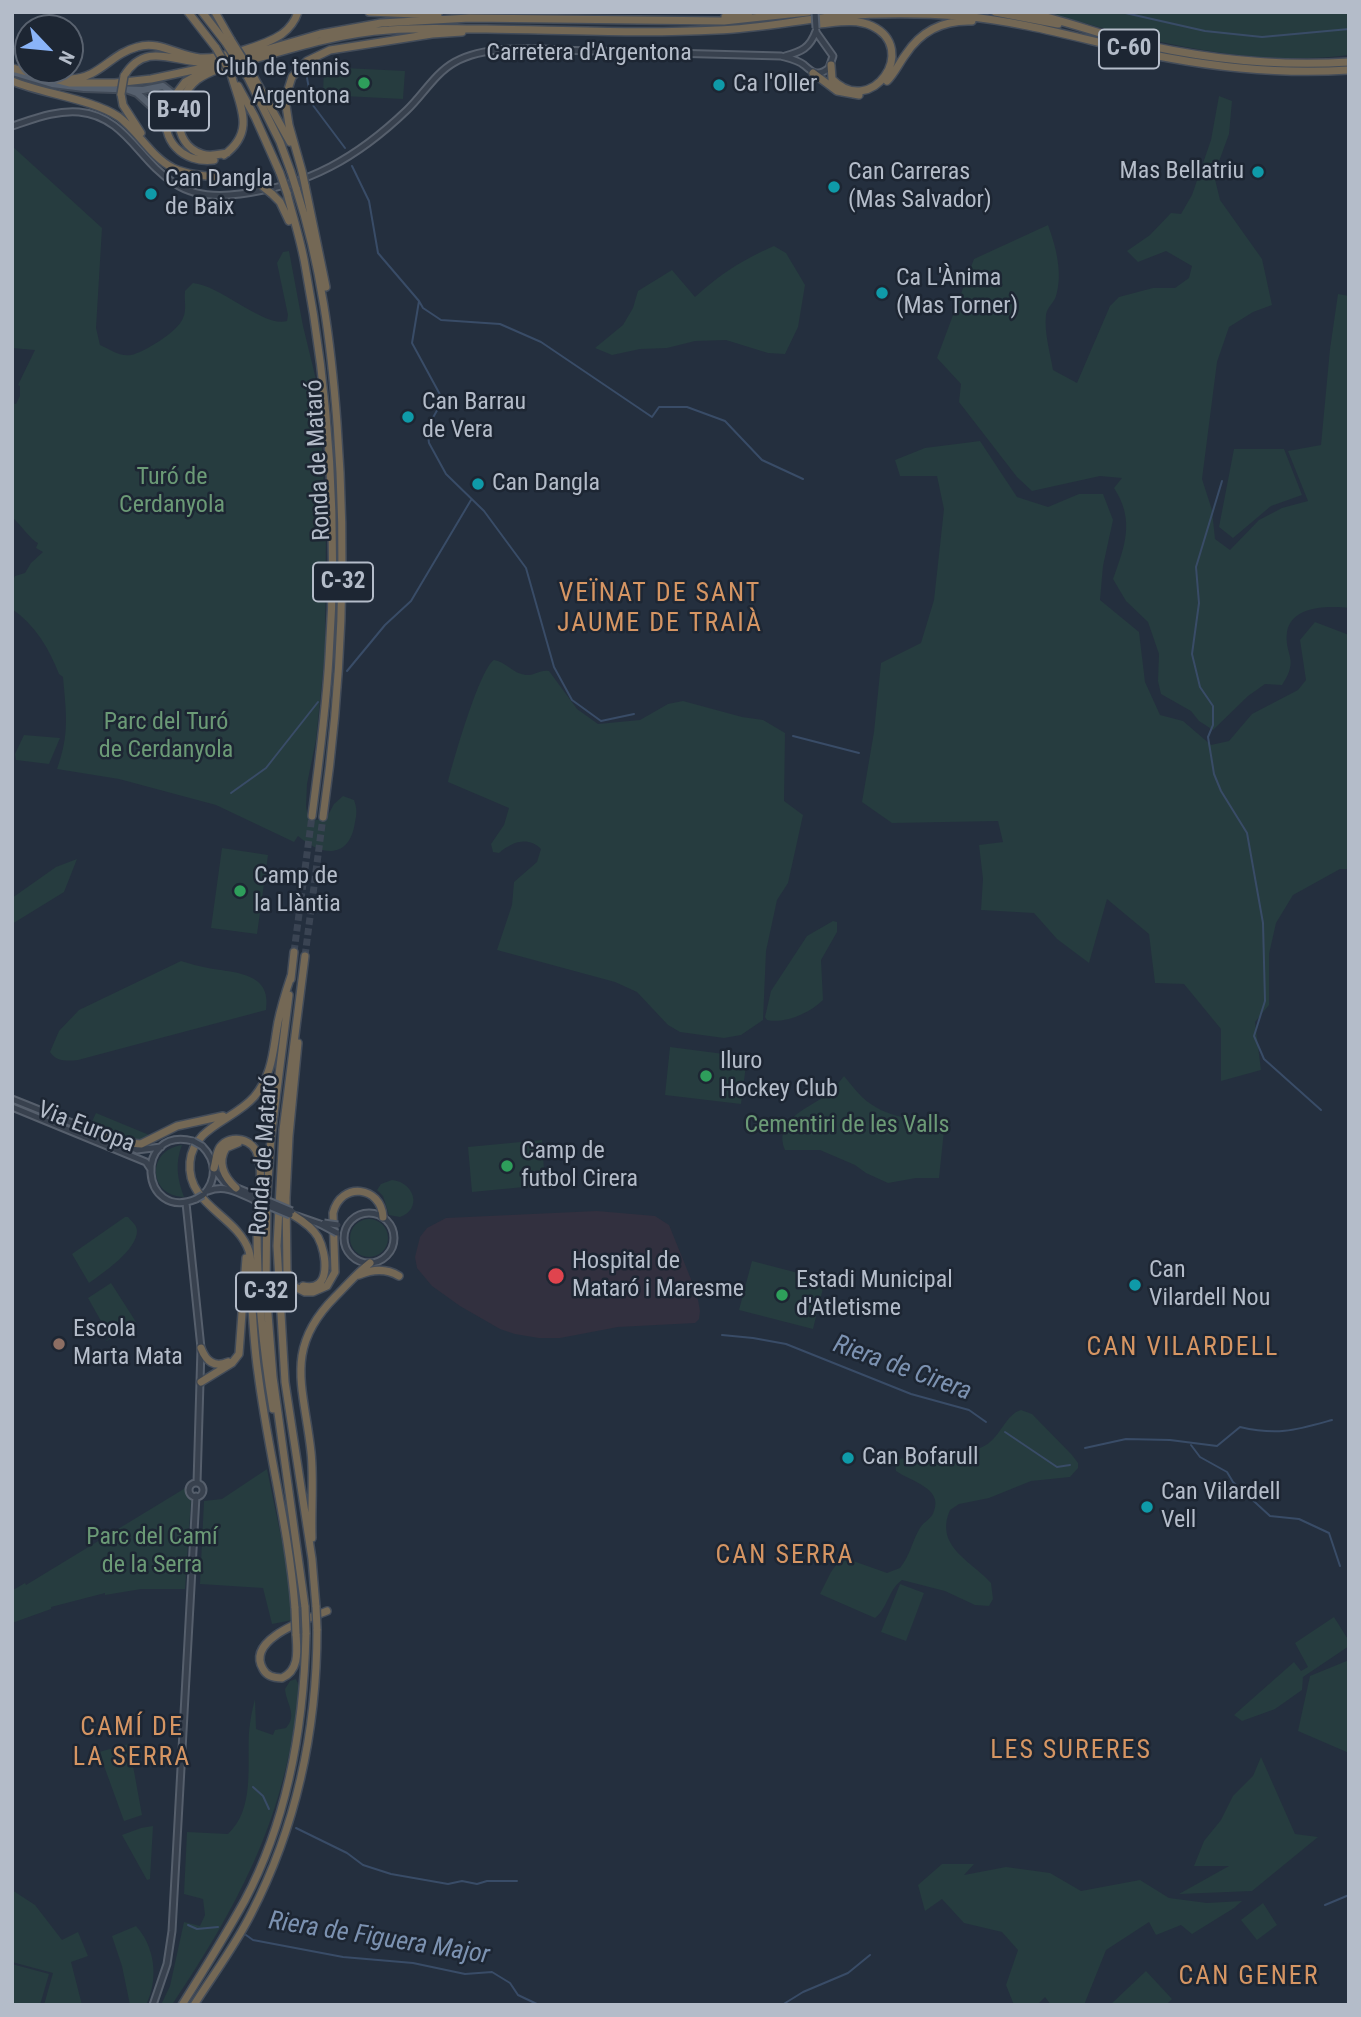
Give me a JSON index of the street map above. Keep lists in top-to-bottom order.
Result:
{
  "streets": {
    "highway": [
      "C-60",
      "B-40",
      "Ronda de Mataró",
      "C-32"
    ],
    "street": ["Carretera d'Argentona", "Via Europa"]
  },
  "crossings": [
    ["C-60", "B-40"],
    ["B-40", "Ronda de Mataró"],
    ["Ronda de Mataró", "C-32"]
  ],
  "districts": [
    "VEÏNAT DE SANT JAUME DE TRAIÀ",
    "CAN VILARDELL",
    "CAN SERRA",
    "CAMÍ DE LA SERRA",
    "LES SURERES",
    "CAN GENER"
  ],
  "water": ["Riera de Cirera", "Riera de Figuera Major"],
  "parks": [
    "Turó de Cerdanyola",
    "Parc del Turó de Cerdanyola",
    "Cementiri de les Valls",
    "Parc del Camí de la Serra"
  ],
  "places": [
    "Club de tennis Argentona",
    "Ca l'Oller",
    "Mas Bellatriu",
    "Can Carreras (Mas Salvador)",
    "Can Dangla de Baix",
    "Ca L'Ànima (Mas Torner)",
    "Can Barrau de Vera",
    "Can Dangla",
    "Camp de la Llàntia",
    "Iluro Hockey Club",
    "Camp de futbol Cirera",
    "Hospital de Mataró i Maresme",
    "Can Vilardell Nou",
    "Estadi Municipal d'Atletisme",
    "Escola Marta Mata",
    "Can Bofarull",
    "Can Vilardell Vell"
  ],
  "north": "bottom right"
}
